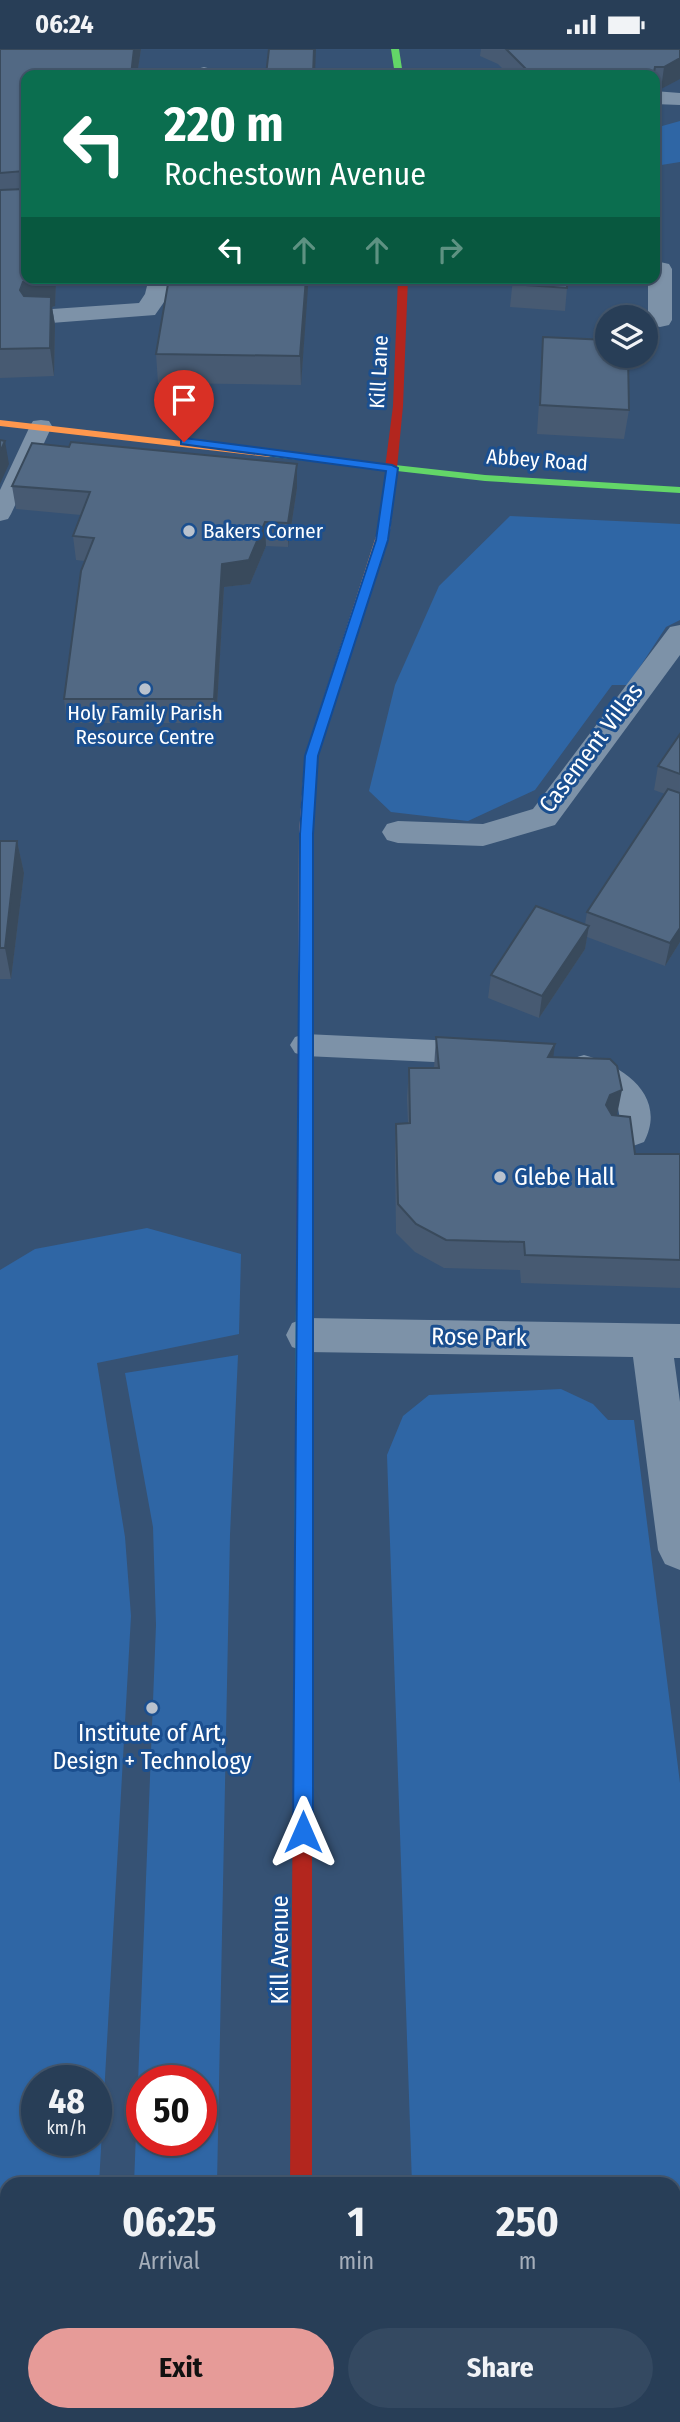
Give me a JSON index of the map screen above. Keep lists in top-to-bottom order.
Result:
{
  "streets": {
    "main road": ["Kill Lane", "Abbey Road", "Kill Avenue"],
    "street": ["Casement Villas", "Rose Park"]
  },
  "crossings": [
    ["Kill Lane", "Abbey Road"],
    ["Kill Lane", "Kill Avenue"],
    ["Abbey Road", "Kill Avenue"],
    ["Rose Park", "Kill Avenue"]
  ],
  "places": [
    "Bakers Corner",
    "Holy Family Parish Resource Centre",
    "Glebe Hall",
    "Institute of Art, Design + Technology"
  ],
  "page": {
    "status": "06:24",
    "turn": ["220 m", "Rochestown Avenue"],
    "speed": "48 km/h",
    "limit": "50",
    "eta": [
      "06:25",
      "Arrival",
      "1",
      "min",
      "250",
      "m"
    ],
    "buttons": ["Exit", "Share"]
  }
}
